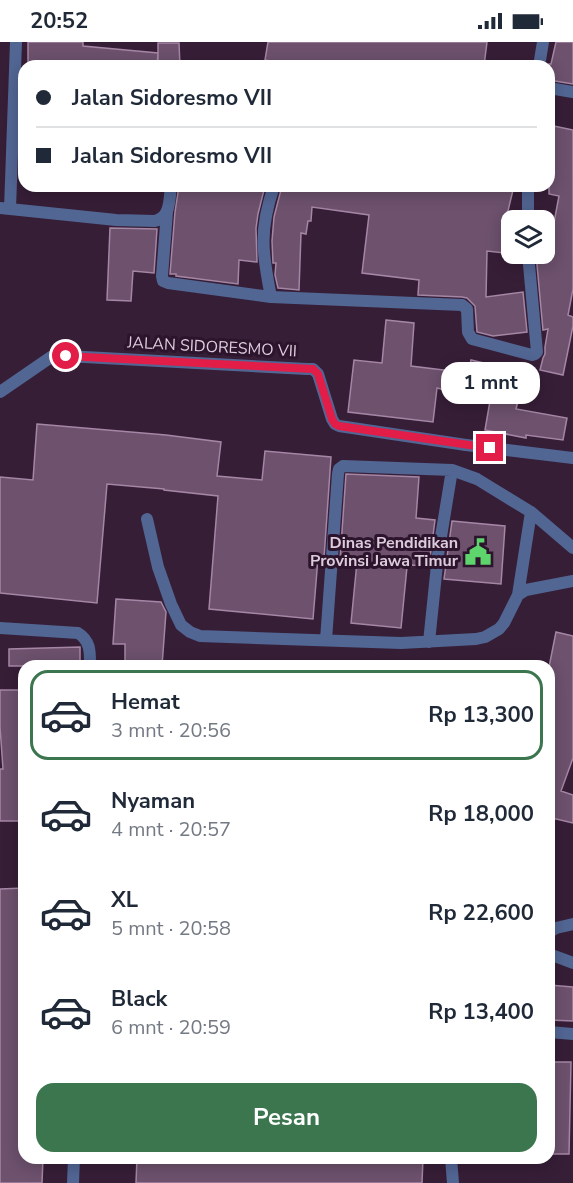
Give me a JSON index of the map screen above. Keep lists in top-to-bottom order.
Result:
{
  "streets": {
    "street": ["JALAN SIDORESMO VII"]
  },
  "places": {
    "public building": ["Dinas Pendidikan Provinsi Jawa Timur"]
  },
  "page": {
    "status": "20:52",
    "banner": ["Jalan Sidoresmo VII", "Jalan Sidoresmo VII"],
    "bubble": "1 mnt",
    "list": [
      {
        "name": "Hemat",
        "note": "3 mnt · 20:56",
        "value": "Rp 13,300"
      },
      {
        "name": "Nyaman",
        "note": "4 mnt · 20:57",
        "value": "Rp 18,000"
      },
      {
        "name": "XL",
        "note": "5 mnt · 20:58",
        "value": "Rp 22,600"
      },
      {
        "name": "Black",
        "note": "6 mnt · 20:59",
        "value": "Rp 13,400"
      }
    ],
    "buttons": "Pesan"
  }
}
